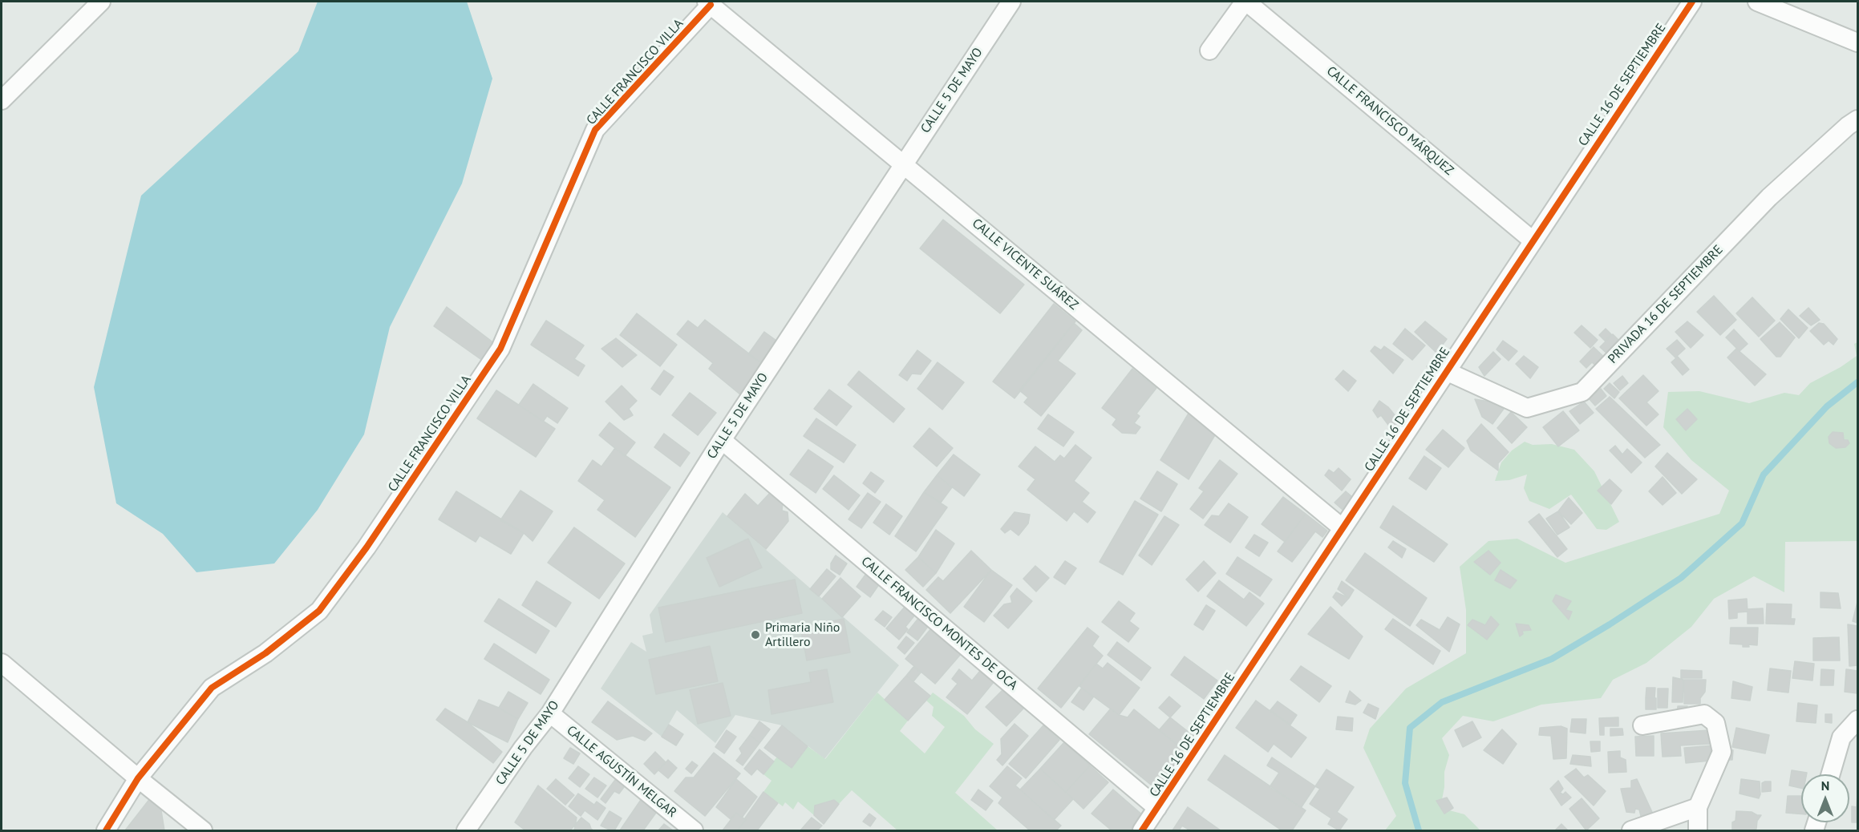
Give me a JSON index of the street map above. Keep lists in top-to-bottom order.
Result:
{
  "streets": {
    "street": [
      "CALLE FRANCISCO VILLA",
      "CALLE 16 DE SEPTIEMBRE",
      "CALLE 5 DE MAYO",
      "CALLE FRANCISCO MÁRQUEZ",
      "CALLE VICENTE SUÁREZ",
      "PRIVADA 16 DE SEPTIEMBRE",
      "CALLE FRANCISCO MONTES DE OCA",
      "CALLE AGUSTÍN MELGAR"
    ]
  },
  "crossings": [
    ["CALLE FRANCISCO VILLA", "CALLE VICENTE SUÁREZ"],
    ["CALLE 16 DE SEPTIEMBRE", "CALLE FRANCISCO MÁRQUEZ"],
    ["CALLE 16 DE SEPTIEMBRE", "CALLE VICENTE SUÁREZ"],
    ["CALLE 16 DE SEPTIEMBRE", "PRIVADA 16 DE SEPTIEMBRE"],
    ["CALLE 16 DE SEPTIEMBRE", "CALLE FRANCISCO MONTES DE OCA"],
    ["CALLE 5 DE MAYO", "CALLE VICENTE SUÁREZ"],
    ["CALLE 5 DE MAYO", "CALLE FRANCISCO MONTES DE OCA"],
    ["CALLE 5 DE MAYO", "CALLE AGUSTÍN MELGAR"]
  ],
  "places": ["Primaria Niño Artillero"],
  "north": "top"
}
